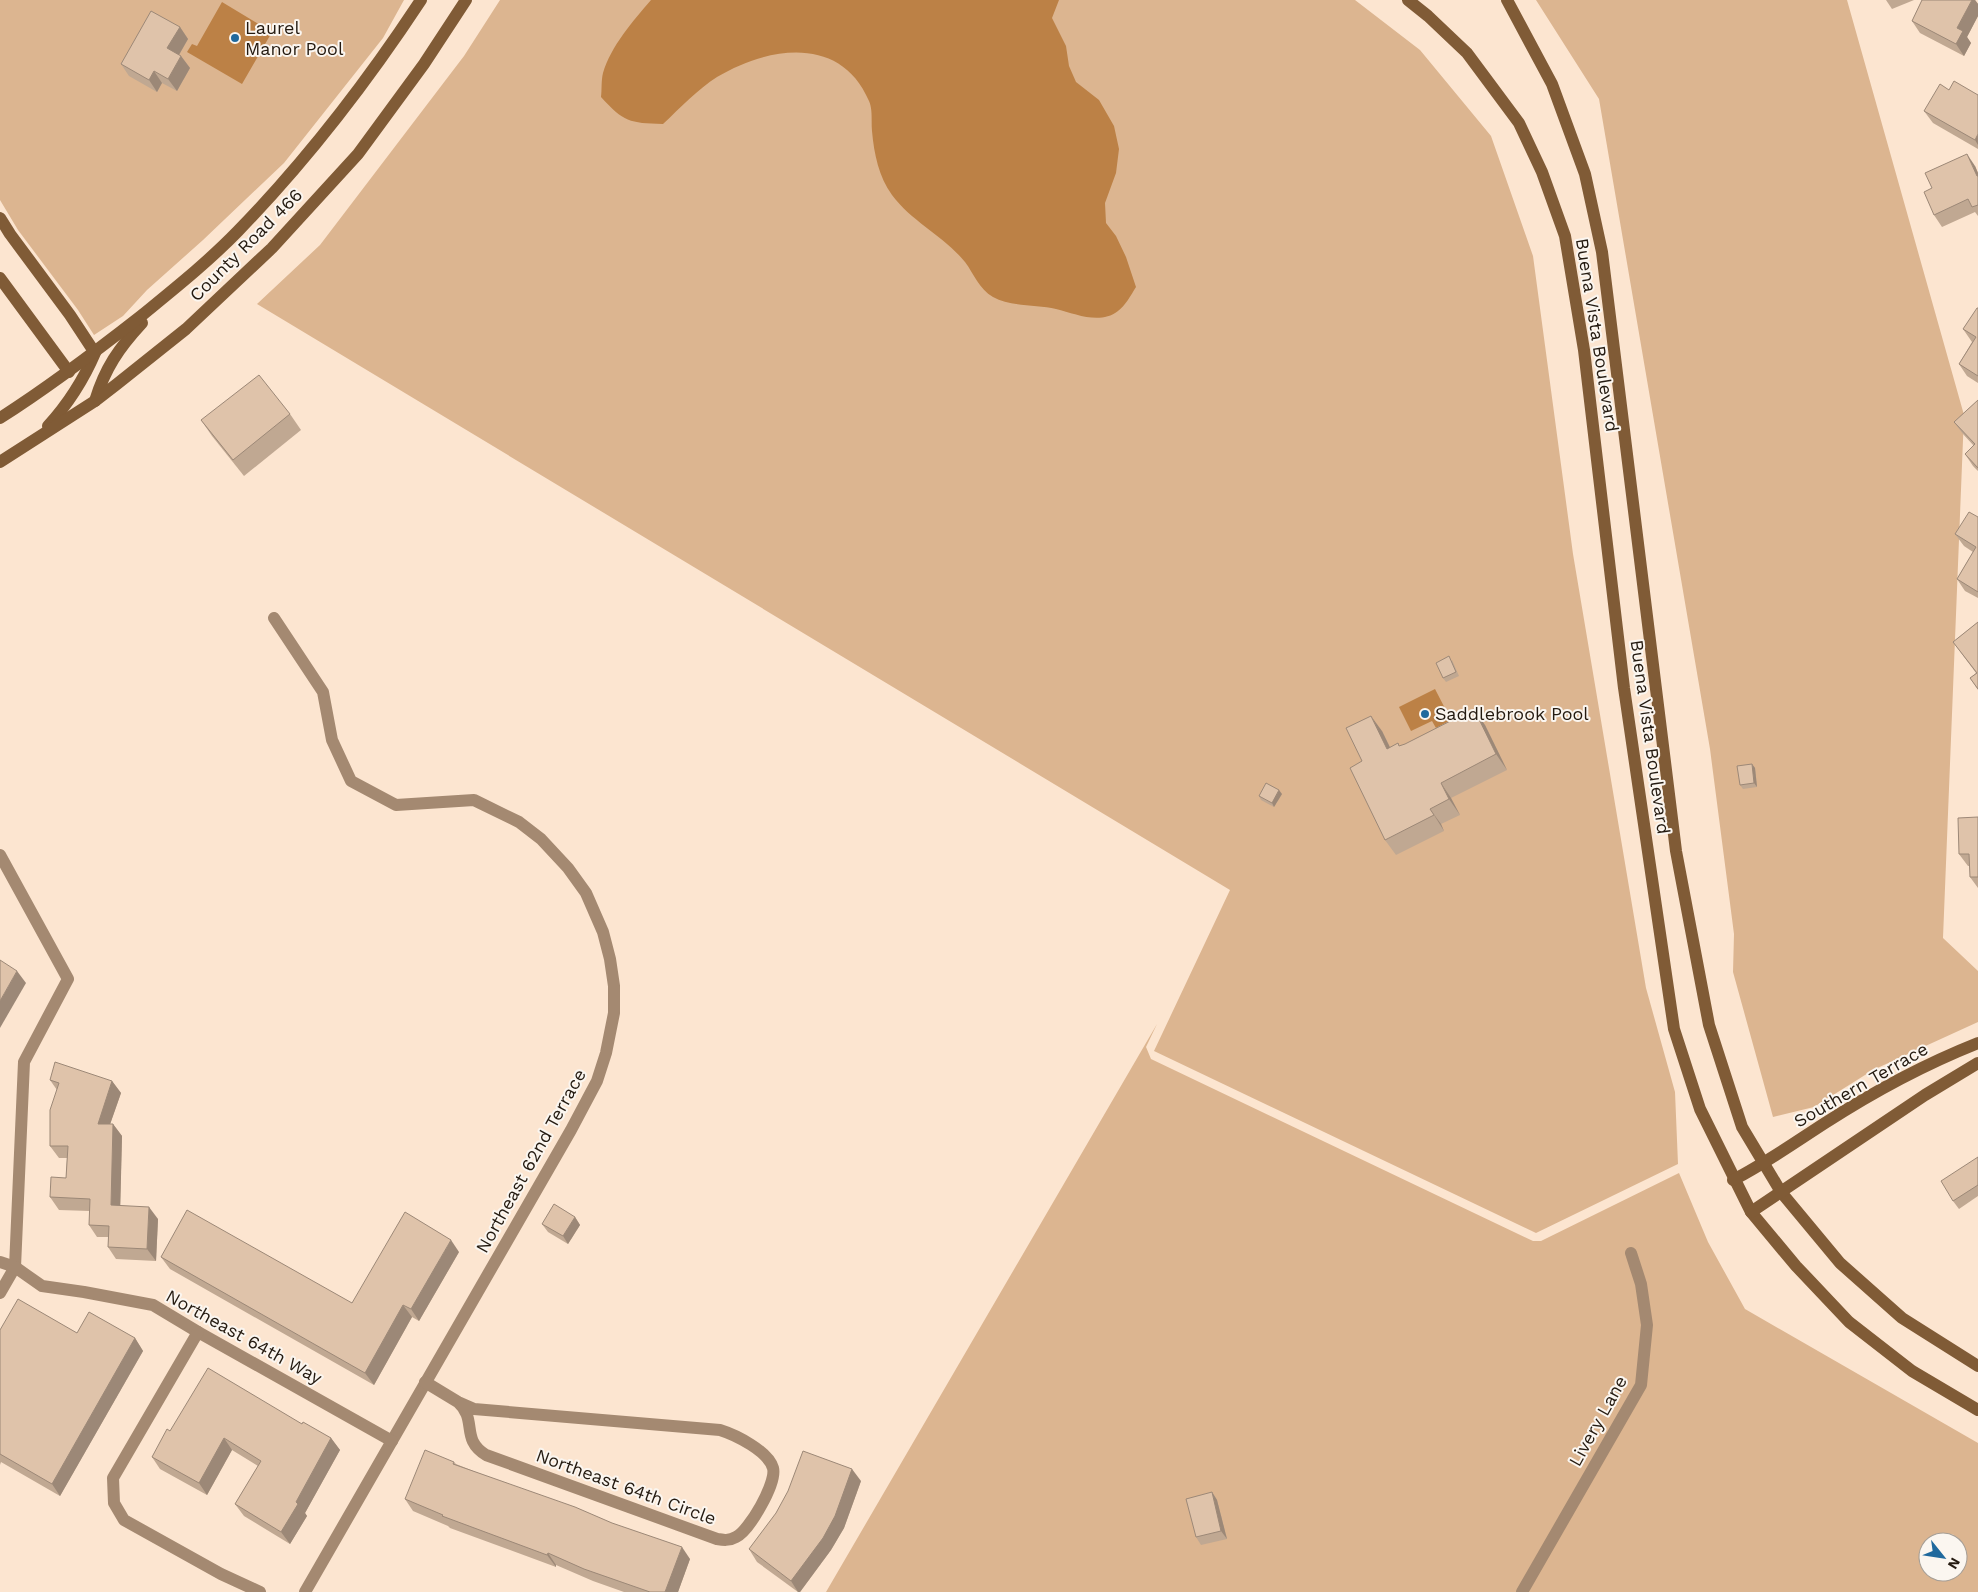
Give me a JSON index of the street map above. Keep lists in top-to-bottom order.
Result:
{
  "streets": {
    "main road": ["County Road 466", "Buena Vista Boulevard", "Southern Terrace"],
    "street": [
      "Northeast 62nd Terrace",
      "Northeast 64th Way",
      "Livery Lane",
      "Northeast 64th Circle"
    ]
  },
  "crossings": [
    ["Buena Vista Boulevard", "Southern Terrace"],
    ["Northeast 62nd Terrace", "Northeast 64th Way"],
    ["Northeast 62nd Terrace", "Northeast 64th Circle"]
  ],
  "places": ["Laurel Manor Pool", "Saddlebrook Pool"],
  "north": "bottom right"
}
